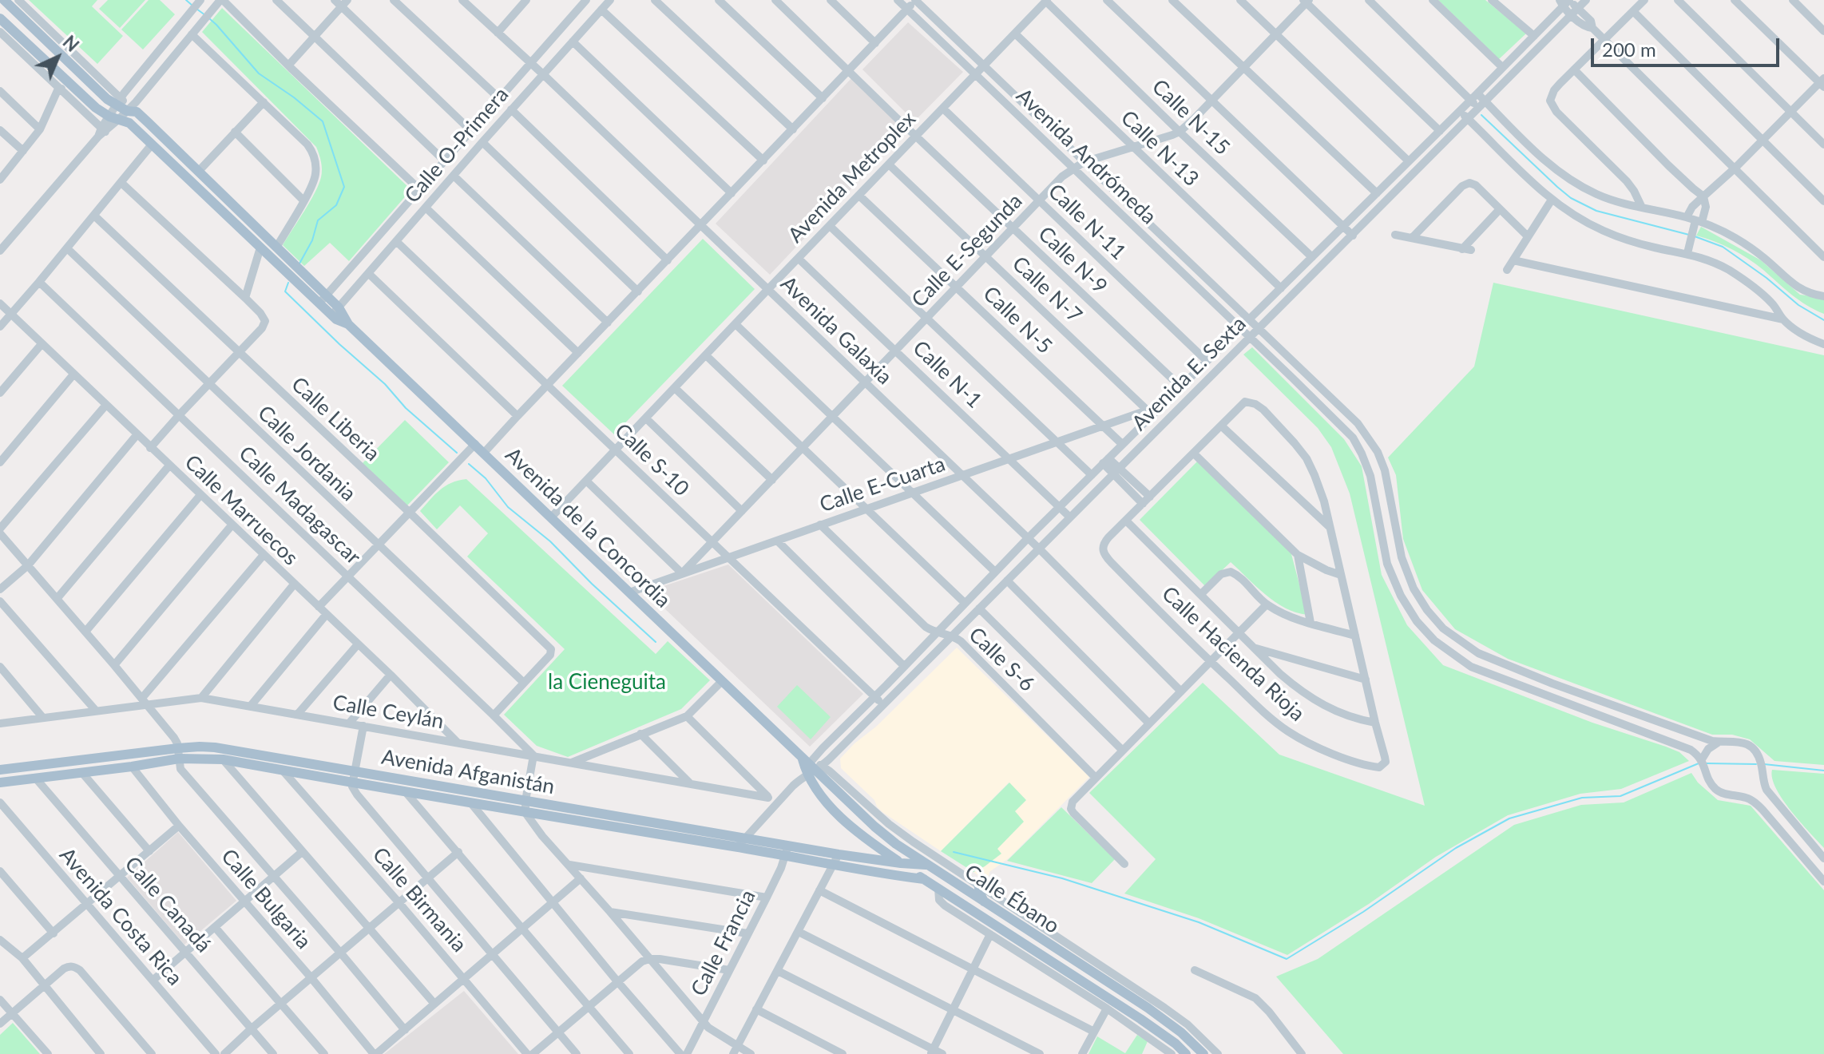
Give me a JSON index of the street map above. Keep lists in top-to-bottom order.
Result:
{
  "streets": {
    "main road": ["Avenida de la Concordia", "Avenida Afganistán", "Calle Ébano"],
    "street": [
      "Calle N-15",
      "Calle O-Primera",
      "Calle N-13",
      "Avenida Andrómeda",
      "Avenida Metroplex",
      "Calle N-11",
      "Calle E-Segunda",
      "Calle N-9",
      "Calle N-7",
      "Calle N-5",
      "Avenida Galaxia",
      "Avenida E. Sexta",
      "Calle N-1",
      "Calle Liberia",
      "Calle Jordania",
      "Calle S-10",
      "Calle E-Cuarta",
      "Calle Madagascar",
      "Calle Marruecos",
      "Calle Hacienda Rioja",
      "Calle S-6",
      "Calle Ceylán",
      "Calle Bulgaria",
      "Calle Birmania",
      "Calle Canadá",
      "Avenida Costa Rica",
      "Calle Francia"
    ]
  },
  "crossings": [
    ["Calle N-15", "Avenida Metroplex"],
    ["Calle N-15", "Calle E-Segunda"],
    ["Calle N-15", "Avenida E. Sexta"],
    ["Calle O-Primera", "Avenida Galaxia"],
    ["Calle O-Primera", "Calle S-10"],
    ["Calle O-Primera", "Avenida de la Concordia"],
    ["Calle N-13", "Avenida Metroplex"],
    ["Calle N-13", "Calle E-Segunda"],
    ["Calle N-13", "Avenida E. Sexta"],
    ["Avenida Andrómeda", "Avenida Metroplex"],
    ["Avenida Andrómeda", "Calle E-Segunda"],
    ["Avenida Andrómeda", "Avenida E. Sexta"],
    ["Avenida Metroplex", "Calle N-11"],
    ["Avenida Metroplex", "Calle N-9"],
    ["Avenida Metroplex", "Calle N-7"],
    ["Avenida Metroplex", "Calle N-5"],
    ["Avenida Metroplex", "Avenida Galaxia"],
    ["Avenida Metroplex", "Calle N-1"],
    ["Avenida Metroplex", "Calle S-10"],
    ["Avenida Metroplex", "Avenida de la Concordia"],
    ["Calle N-11", "Calle E-Segunda"],
    ["Calle N-11", "Avenida E. Sexta"],
    ["Calle E-Segunda", "Calle N-9"],
    ["Calle E-Segunda", "Calle N-7"],
    ["Calle E-Segunda", "Calle N-5"],
    ["Calle E-Segunda", "Avenida Galaxia"],
    ["Calle E-Segunda", "Calle N-1"],
    ["Calle E-Segunda", "Calle S-10"],
    ["Calle E-Segunda", "Calle E-Cuarta"],
    ["Calle N-9", "Avenida E. Sexta"],
    ["Calle N-7", "Avenida E. Sexta"],
    ["Calle N-7", "Calle E-Cuarta"],
    ["Calle N-5", "Avenida E. Sexta"],
    ["Calle N-5", "Calle E-Cuarta"],
    ["Avenida Galaxia", "Avenida E. Sexta"],
    ["Avenida Galaxia", "Calle E-Cuarta"],
    ["Avenida E. Sexta", "Calle N-1"],
    ["Avenida E. Sexta", "Calle S-10"],
    ["Avenida E. Sexta", "Calle E-Cuarta"],
    ["Avenida E. Sexta", "Avenida de la Concordia"],
    ["Avenida E. Sexta", "Calle S-6"],
    ["Avenida E. Sexta", "Calle Ébano"],
    ["Calle N-1", "Calle E-Cuarta"],
    ["Calle Liberia", "Calle Jordania"],
    ["Calle S-10", "Calle E-Cuarta"],
    ["Calle E-Cuarta", "Avenida de la Concordia"],
    ["Calle E-Cuarta", "Calle S-6"],
    ["Calle Madagascar", "Calle Ceylán"],
    ["Calle Marruecos", "Calle Ceylán"],
    ["Avenida de la Concordia", "Calle Ébano"],
    ["Avenida Afganistán", "Calle Bulgaria"],
    ["Avenida Afganistán", "Calle Ébano"],
    ["Avenida Afganistán", "Calle Birmania"],
    ["Avenida Afganistán", "Calle Canadá"],
    ["Avenida Afganistán", "Calle Francia"]
  ],
  "parks": ["la Cieneguita"],
  "scale_bar": "200 m",
  "north": "top right"
}
